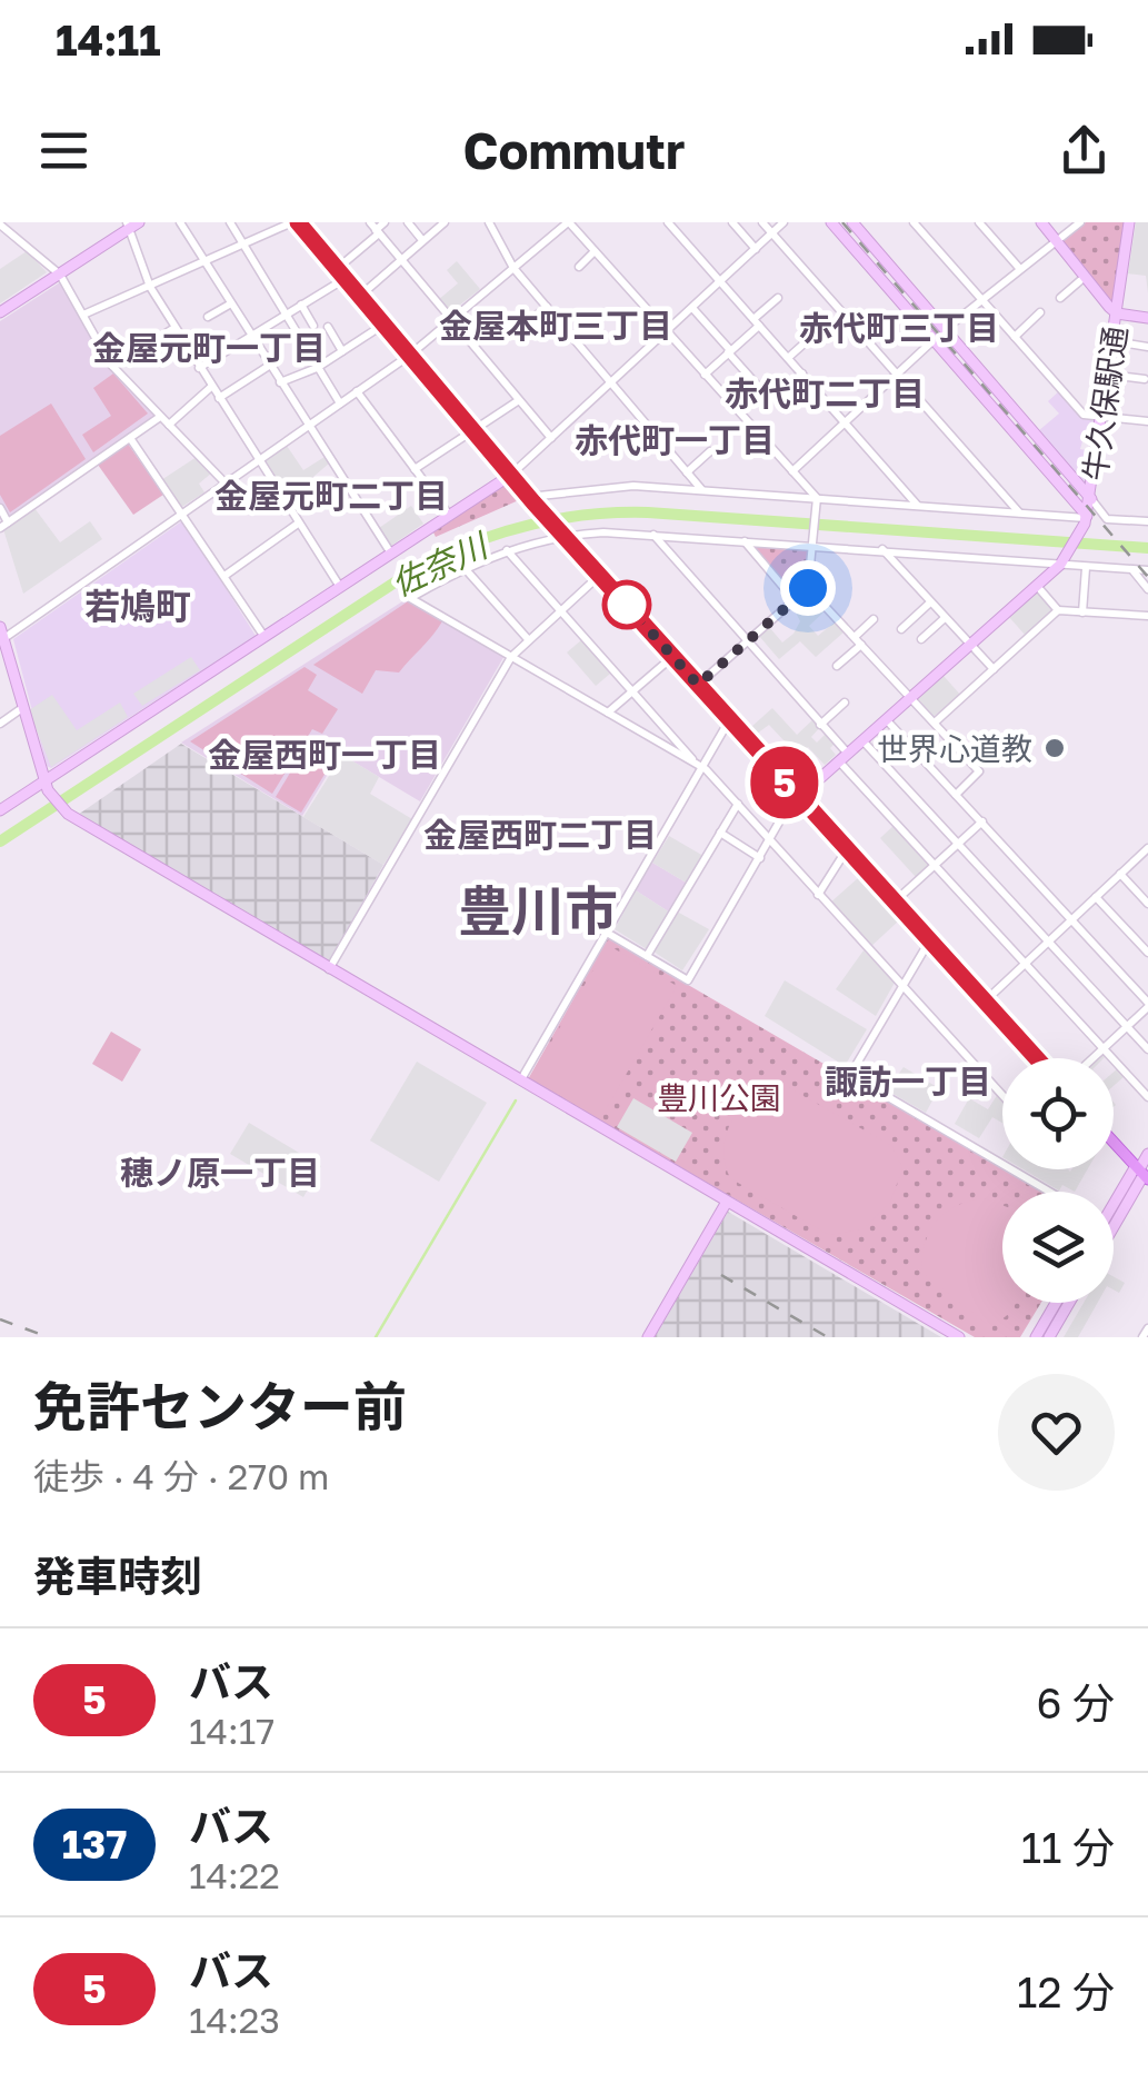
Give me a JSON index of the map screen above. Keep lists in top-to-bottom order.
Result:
{
  "streets": {
    "street": ["牛久保駅通"]
  },
  "districts": [
    "金屋本町三丁目",
    "赤代町三丁目",
    "金屋元町一丁目",
    "赤代町二丁目",
    "赤代町一丁目",
    "金屋元町二丁目",
    "若鳩町",
    "金屋西町一丁目",
    "金屋西町二丁目",
    "豊川市",
    "諏訪一丁目",
    "穂ノ原一丁目"
  ],
  "water": ["佐奈川"],
  "parks": ["豊川公園"],
  "places": ["世界心道教"],
  "lines": ["bus line 5"],
  "page": {
    "status": "14:11",
    "header": "Commutr",
    "on_map": "5",
    "heading": [
      ["免許センター前", "徒歩 · 4 分 · 270 m"],
      "発車時刻"
    ],
    "list": [
      {
        "mark": "5",
        "name": "バス",
        "note": "14:17",
        "value": "6 分"
      },
      {
        "mark": "137",
        "name": "バス",
        "note": "14:22",
        "value": "11 分"
      },
      {
        "mark": "5",
        "name": "バス",
        "note": "14:23",
        "value": "12 分"
      }
    ]
  }
}
